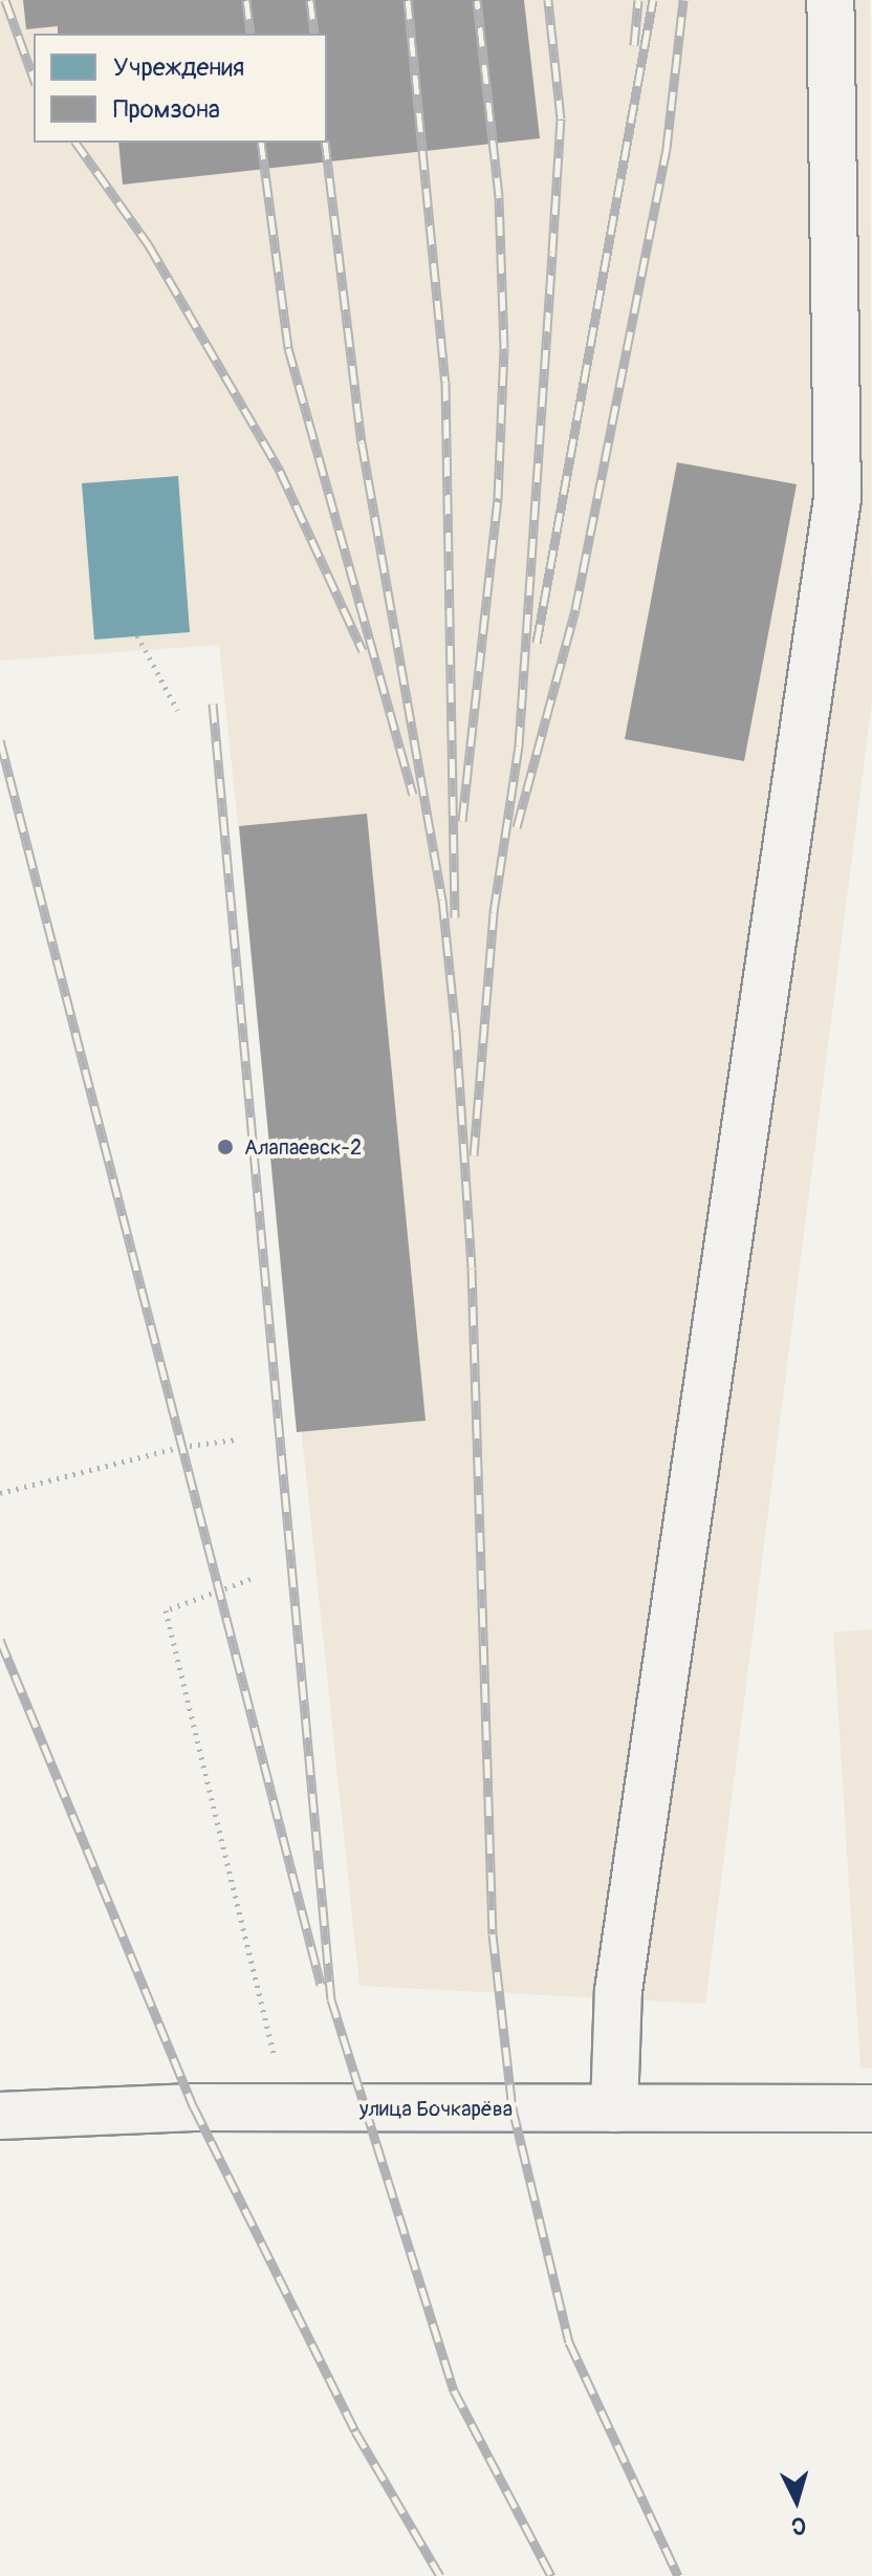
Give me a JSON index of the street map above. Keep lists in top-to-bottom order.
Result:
{
  "streets": {
    "street": ["улица Бочкарёва"]
  },
  "places": ["Алапаевск-2"],
  "legend": ["Учреждения", "Промзона"],
  "north": "bottom"
}
